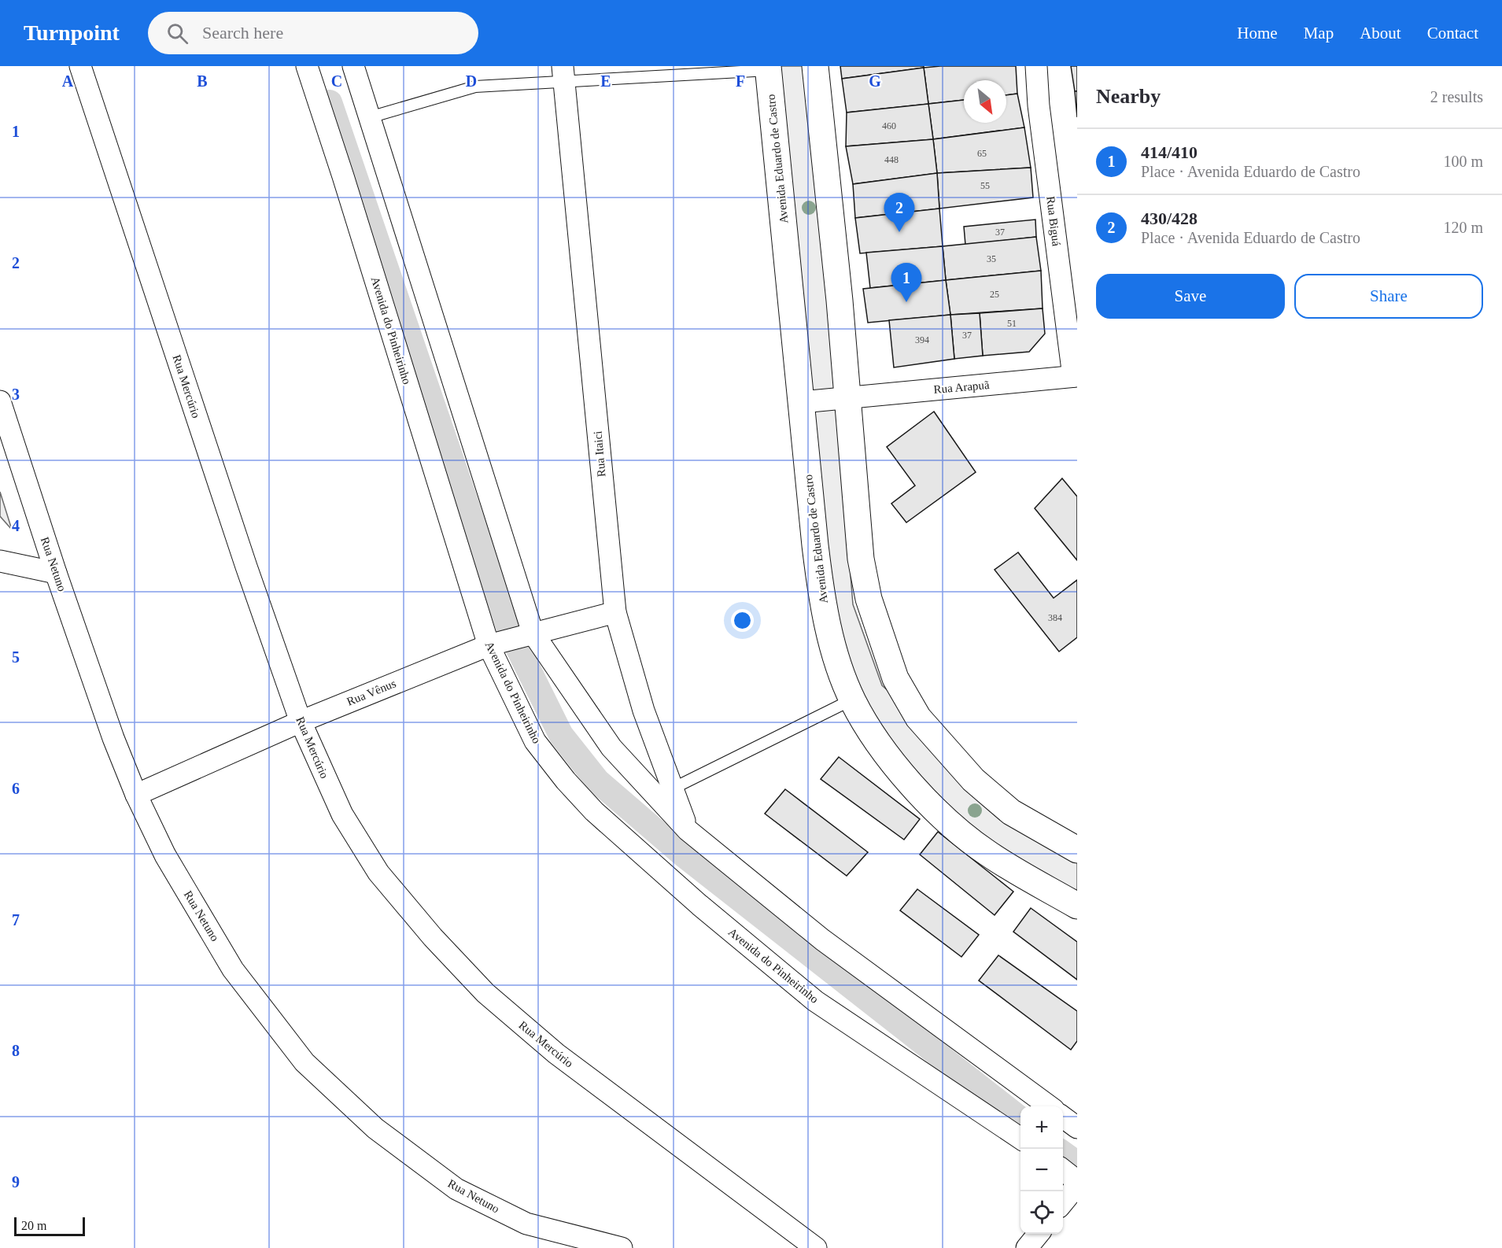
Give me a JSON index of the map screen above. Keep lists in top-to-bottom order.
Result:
{
  "streets": {
    "main road": ["Avenida Eduardo de Castro"],
    "street": [
      "Rua Biguá",
      "Avenida do Pinheirinho",
      "Rua Mercúrio",
      "Rua Arapuã",
      "Rua Itaici",
      "Rua Netuno",
      "Rua Vênus"
    ]
  },
  "crossings": [
    ["Avenida Eduardo de Castro", "Rua Arapuã"],
    ["Rua Biguá", "Rua Arapuã"],
    ["Avenida do Pinheirinho", "Rua Itaici"],
    ["Avenida do Pinheirinho", "Rua Vênus"],
    ["Rua Mercúrio", "Rua Vênus"],
    ["Rua Itaici", "Rua Vênus"],
    ["Rua Netuno", "Rua Vênus"]
  ],
  "house_numbers": [
    "460",
    "65",
    "448",
    "55",
    "37",
    "35",
    "25",
    "51",
    "37",
    "394",
    "384"
  ],
  "scale_bar": "20 m",
  "north": "bottom right",
  "page": {
    "header": "Turnpoint",
    "search": "Search here",
    "nav": [
      "Home",
      "Map",
      "About",
      "Contact"
    ],
    "heading": ["Nearby", "2 results"],
    "list": [
      {
        "mark": "1",
        "name": "414/410",
        "note": "Place · Avenida Eduardo de Castro",
        "value": "100 m"
      },
      {
        "mark": "2",
        "name": "430/428",
        "note": "Place · Avenida Eduardo de Castro",
        "value": "120 m"
      }
    ],
    "pins": ["2", "1"],
    "buttons": ["Save", "Share"],
    "map_buttons": ["+", "−"],
    "scale": "20 m"
  },
  "grid": {
    "columns": [
      "A",
      "B",
      "C",
      "D",
      "E",
      "F",
      "G"
    ],
    "rows": [
      "1",
      "2",
      "3",
      "4",
      "5",
      "6",
      "7",
      "8",
      "9"
    ]
  }
}
